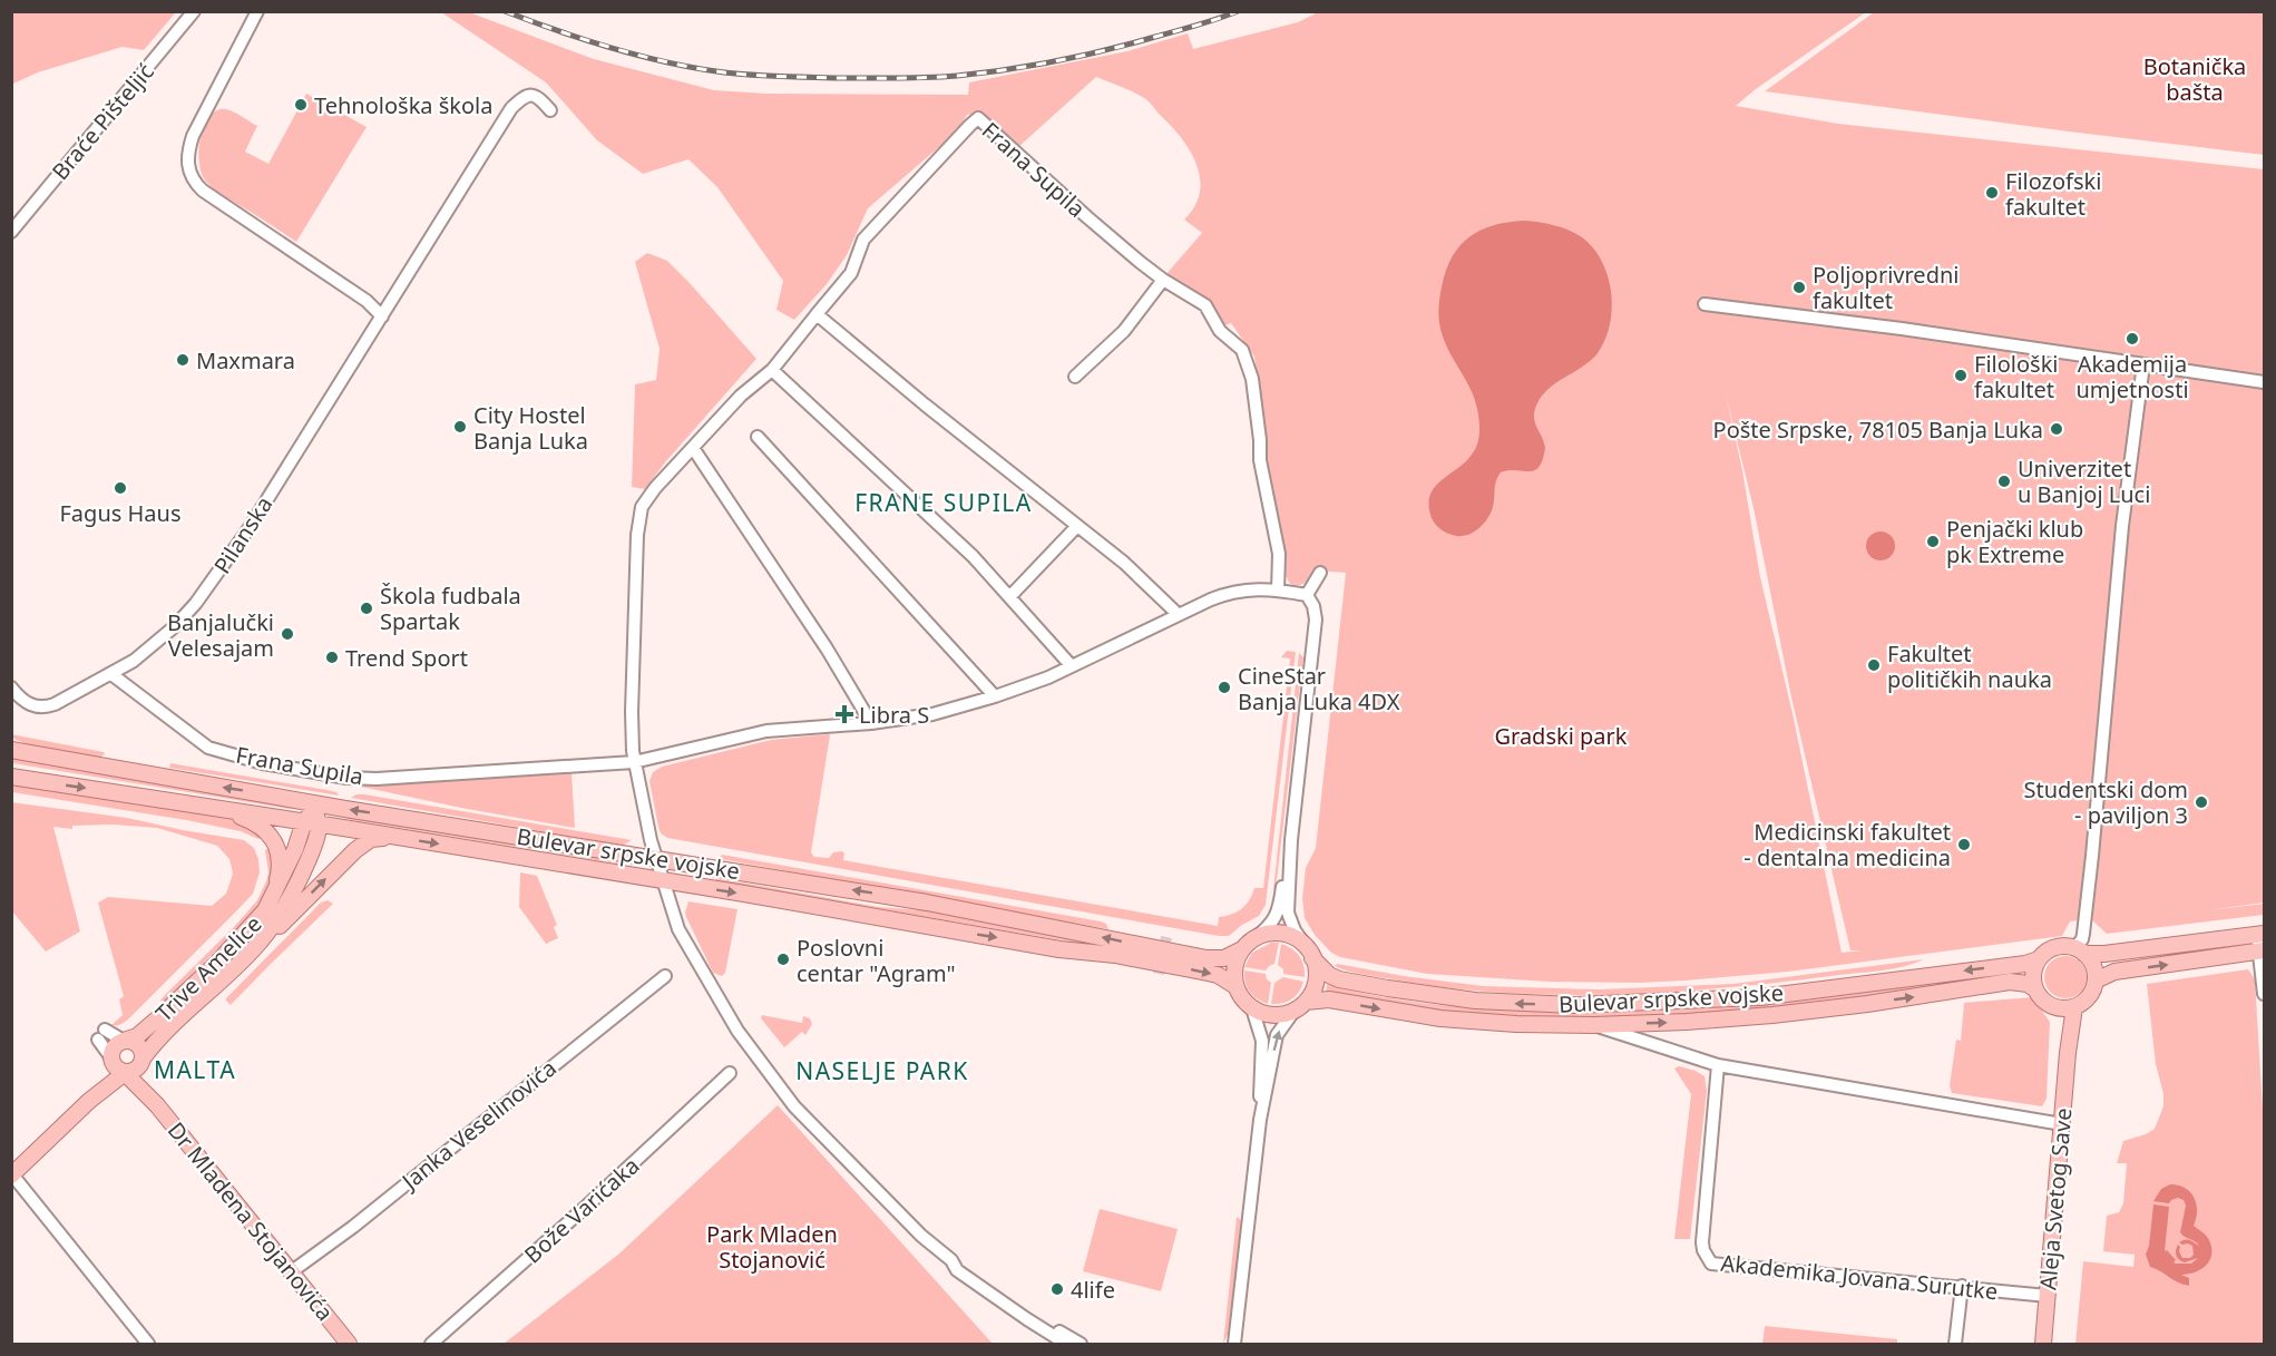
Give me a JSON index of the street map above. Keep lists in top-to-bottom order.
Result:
{
  "streets": {
    "main road": [
      "Bulevar srpske vojske",
      "Trive Amelice",
      "Aleja Svetog Save",
      "Dr Mladena Stojanovića"
    ],
    "street": [
      "Braće Pišteljić",
      "Frana Supila",
      "Pilanska",
      "Janka Veselinovića",
      "Bože Varićaka",
      "Akademika Jovana Surutke"
    ]
  },
  "crossings": [
    ["Frana Supila", "Pilanska"],
    ["Frana Supila", "Bulevar srpske vojske"],
    ["Bulevar srpske vojske", "Trive Amelice"],
    ["Bulevar srpske vojske", "Aleja Svetog Save"],
    ["Trive Amelice", "Dr Mladena Stojanovića"],
    ["Janka Veselinovića", "Dr Mladena Stojanovića"],
    ["Aleja Svetog Save", "Akademika Jovana Surutke"]
  ],
  "districts": ["FRANE SUPILA", "MALTA", "NASELJE PARK"],
  "parks": ["Botanička bašta", "Gradski park", "Park Mladen Stojanović"],
  "places": {
    "other": [
      "Tehnološka škola",
      "Filozofski fakultet",
      "Poljoprivredni fakultet",
      "Akademija umjetnosti",
      "Maxmara",
      "Filološki fakultet",
      "City Hostel Banja Luka",
      "Pošte Srpske, 78105 Banja Luka",
      "Univerzitet u Banjoj Luci",
      "Fagus Haus",
      "Penjački klub pk Extreme",
      "Škola fudbala Spartak",
      "Banjalučki Velesajam",
      "Trend Sport",
      "Fakultet političkih nauka",
      "CineStar Banja Luka 4DX",
      "Studentski dom - paviljon 3",
      "Medicinski fakultet - dentalna medicina",
      "Poslovni centar \"Agram\"",
      "4life"
    ],
    "health": ["Libra S"]
  }
}
